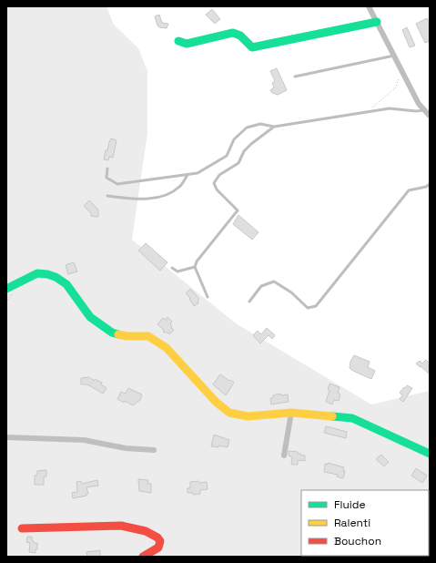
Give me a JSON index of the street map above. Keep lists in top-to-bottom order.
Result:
{
  "legend": ["Fluide", "Ralenti", "Bouchon"]
}
